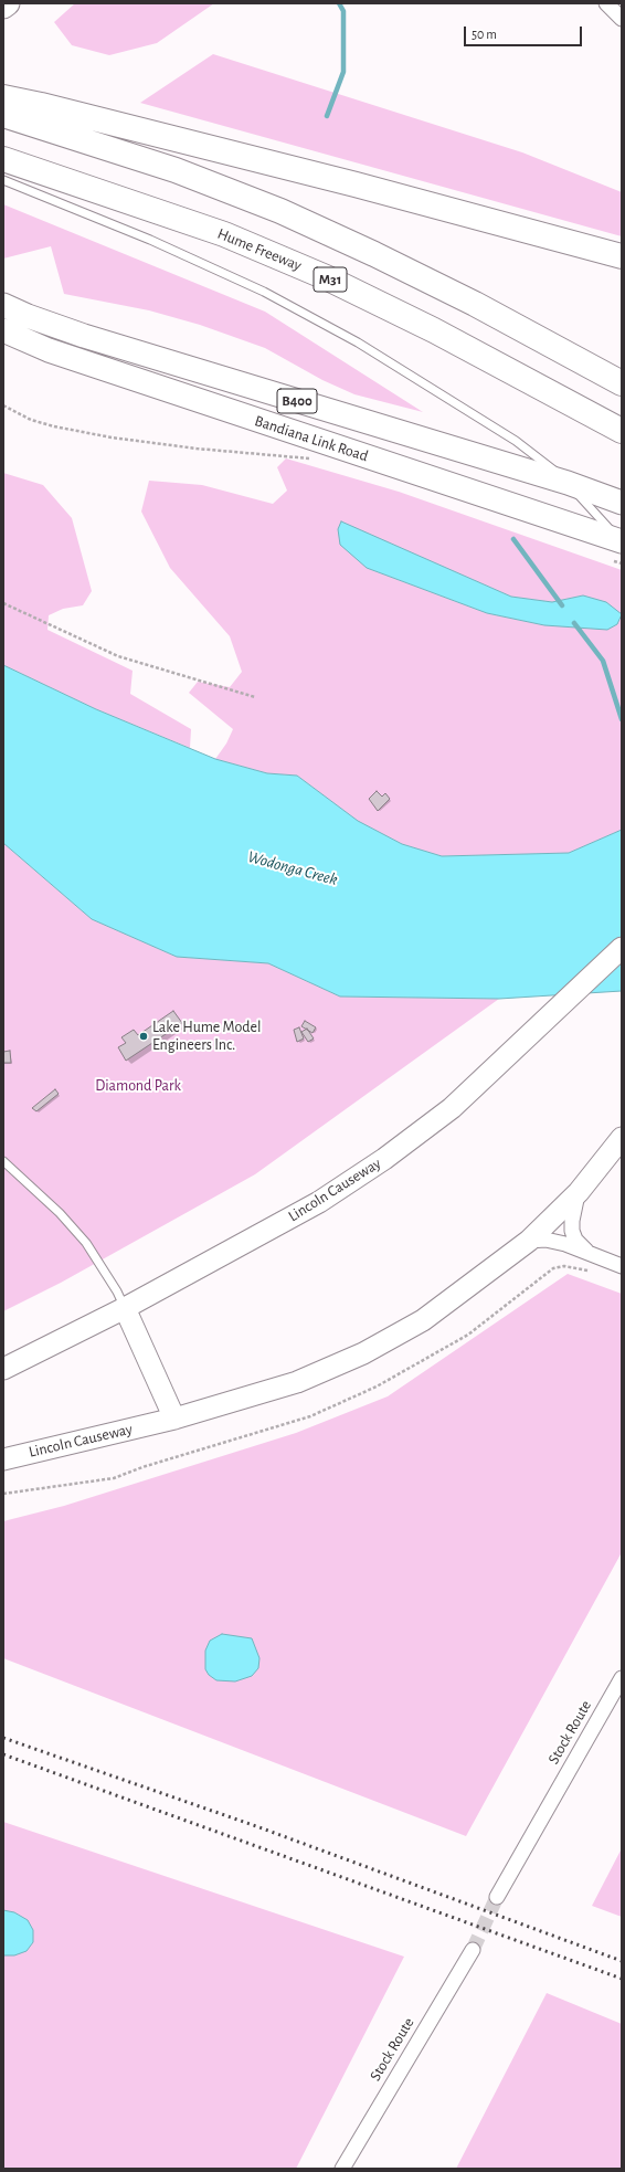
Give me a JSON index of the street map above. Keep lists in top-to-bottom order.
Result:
{
  "streets": {
    "highway": ["Hume Freeway", "M31"],
    "main road": ["B400", "Bandiana Link Road", "Lincoln Causeway"],
    "street": ["Stock Route"]
  },
  "water": ["Wodonga Creek"],
  "parks": ["Diamond Park"],
  "places": ["Lake Hume Model Engineers Inc."],
  "scale_bar": "50 m"
}
